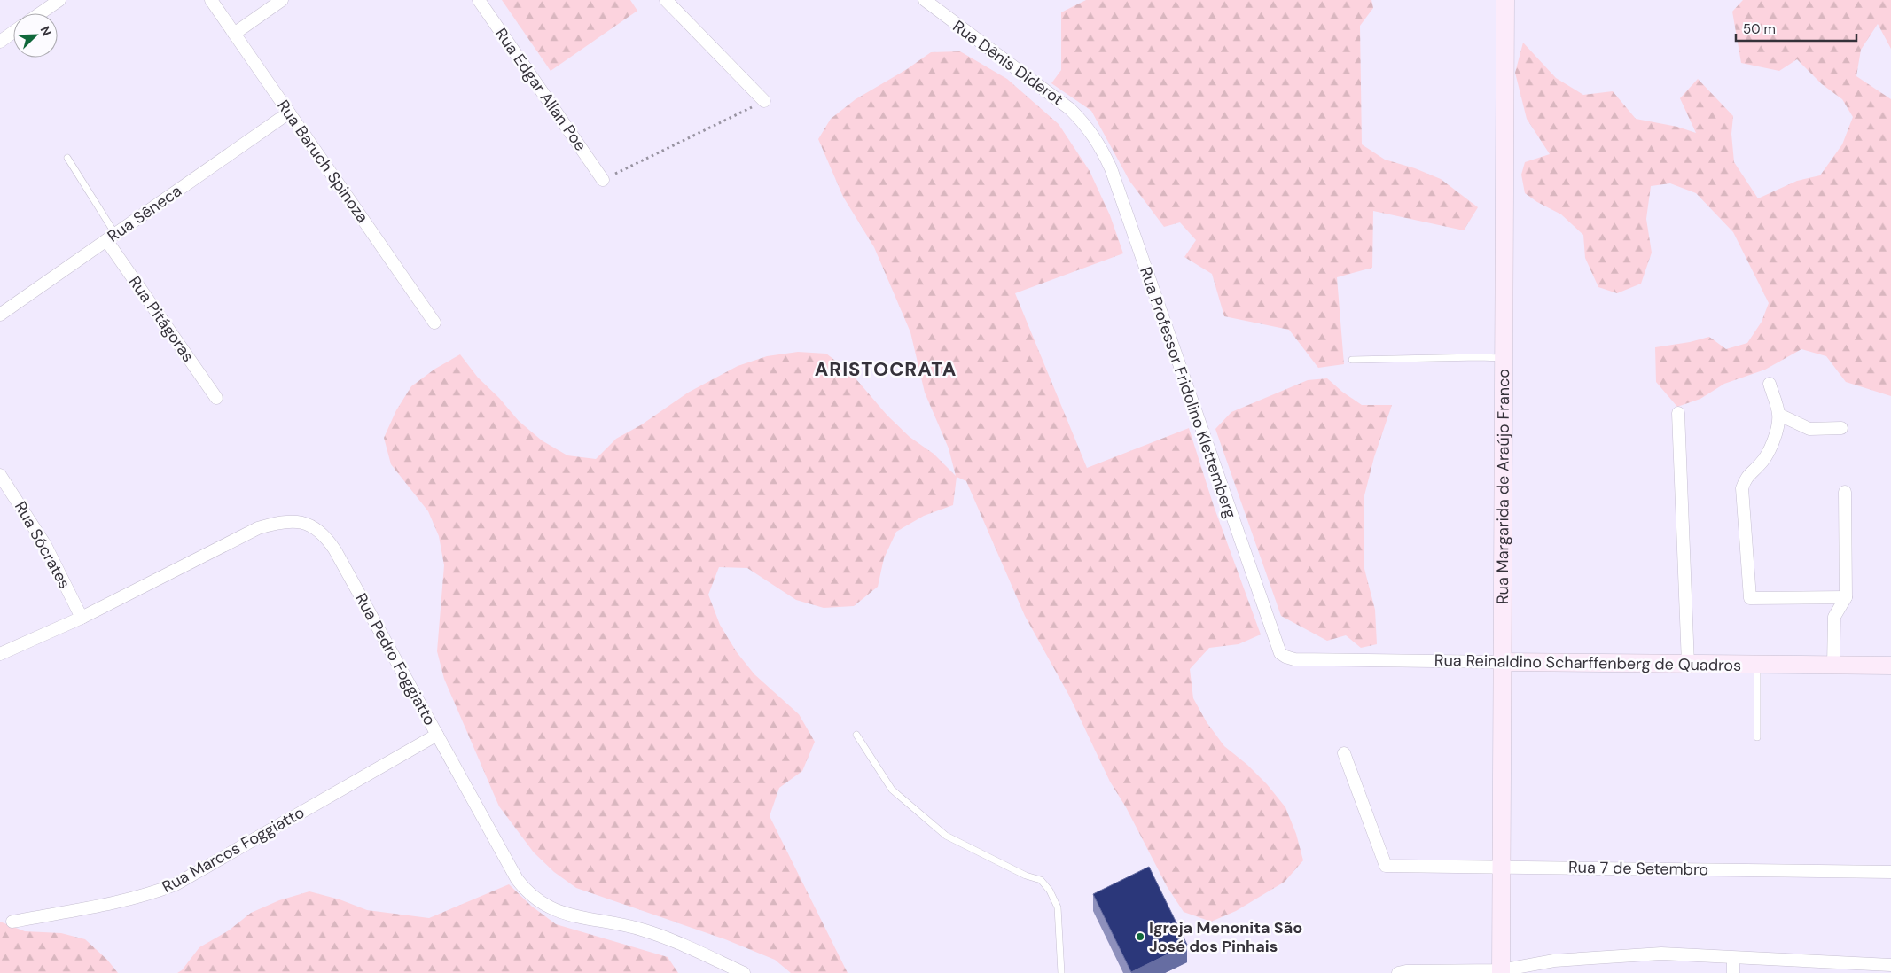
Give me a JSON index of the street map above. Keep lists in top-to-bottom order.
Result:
{
  "streets": {
    "main road": ["Rua Margarida de Araújo Franco", "Rua Reinaldino Scharffenberg de Quadros"],
    "street": [
      "Rua Dênis Diderot",
      "Rua Edgar Allan Poe",
      "Rua Baruch Spinoza",
      "Rua Sêneca",
      "Rua Pitágoras",
      "Rua Professor Fridolino Klettemberg",
      "Rua Sócrates",
      "Rua Pedro Foggiatto",
      "Rua Marcos Foggiatto",
      "Rua 7 de Setembro"
    ]
  },
  "crossings": [
    ["Rua Dênis Diderot", "Rua Professor Fridolino Klettemberg"],
    ["Rua Baruch Spinoza", "Rua Sêneca"],
    ["Rua Sêneca", "Rua Pitágoras"],
    ["Rua Professor Fridolino Klettemberg", "Rua Reinaldino Scharffenberg de Quadros"],
    ["Rua Margarida de Araújo Franco", "Rua Reinaldino Scharffenberg de Quadros"],
    ["Rua Margarida de Araújo Franco", "Rua 7 de Setembro"],
    ["Rua Sócrates", "Rua Pedro Foggiatto"],
    ["Rua Pedro Foggiatto", "Rua Marcos Foggiatto"]
  ],
  "districts": ["ARISTOCRATA"],
  "places": ["Igreja Menonita São José dos Pinhais"],
  "scale_bar": "50 m",
  "north": "top right"
}
